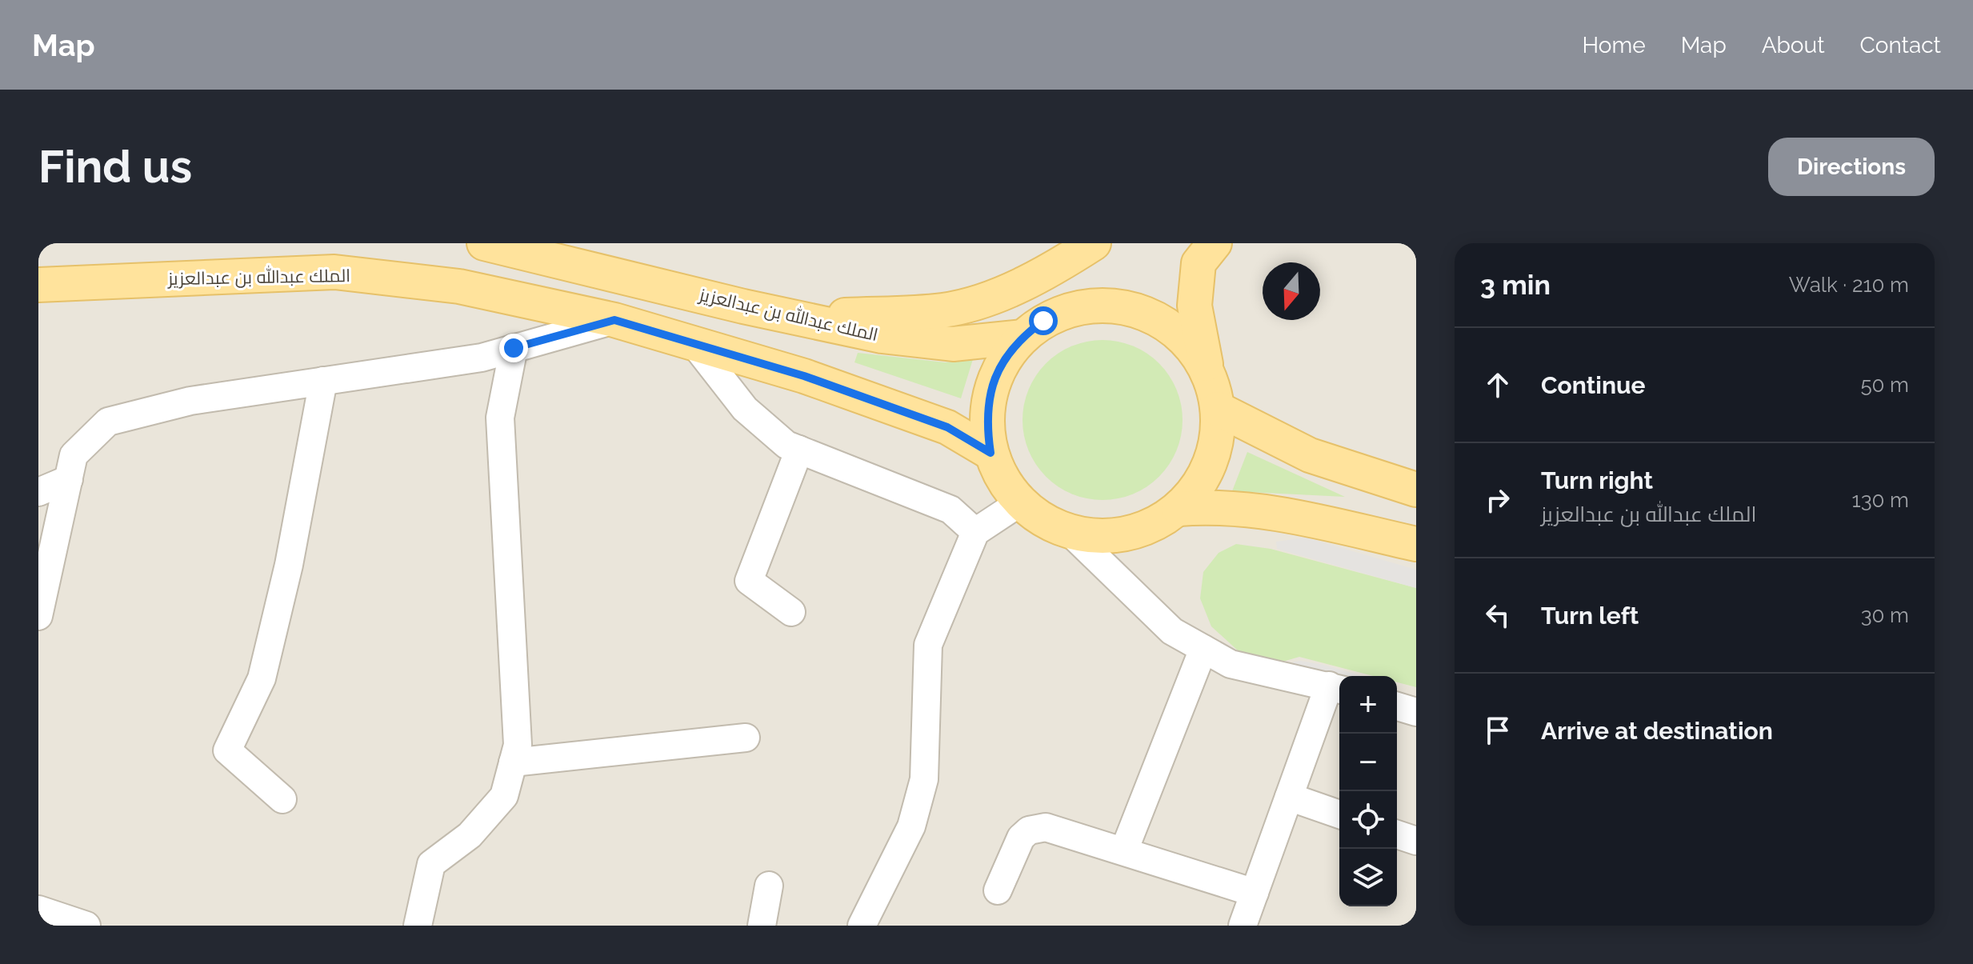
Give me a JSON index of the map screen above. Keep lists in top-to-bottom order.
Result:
{
  "streets": {
    "main road": ["الملك عبدالله بن عبدالعزيز"]
  },
  "north": "bottom",
  "page": {
    "header": "Map",
    "nav": [
      "Home",
      "Map",
      "About",
      "Contact"
    ],
    "buttons": "Directions",
    "title": "Find us",
    "heading": ["3 min", "Walk · 210 m"],
    "list": [
      ["Continue", "50 m"],
      ["Turn right", "الملك عبدالله بن عبدالعزيز", "130 m"],
      ["Turn left", "30 m"],
      "Arrive at destination"
    ],
    "map_buttons": ["+", "−"]
  }
}
